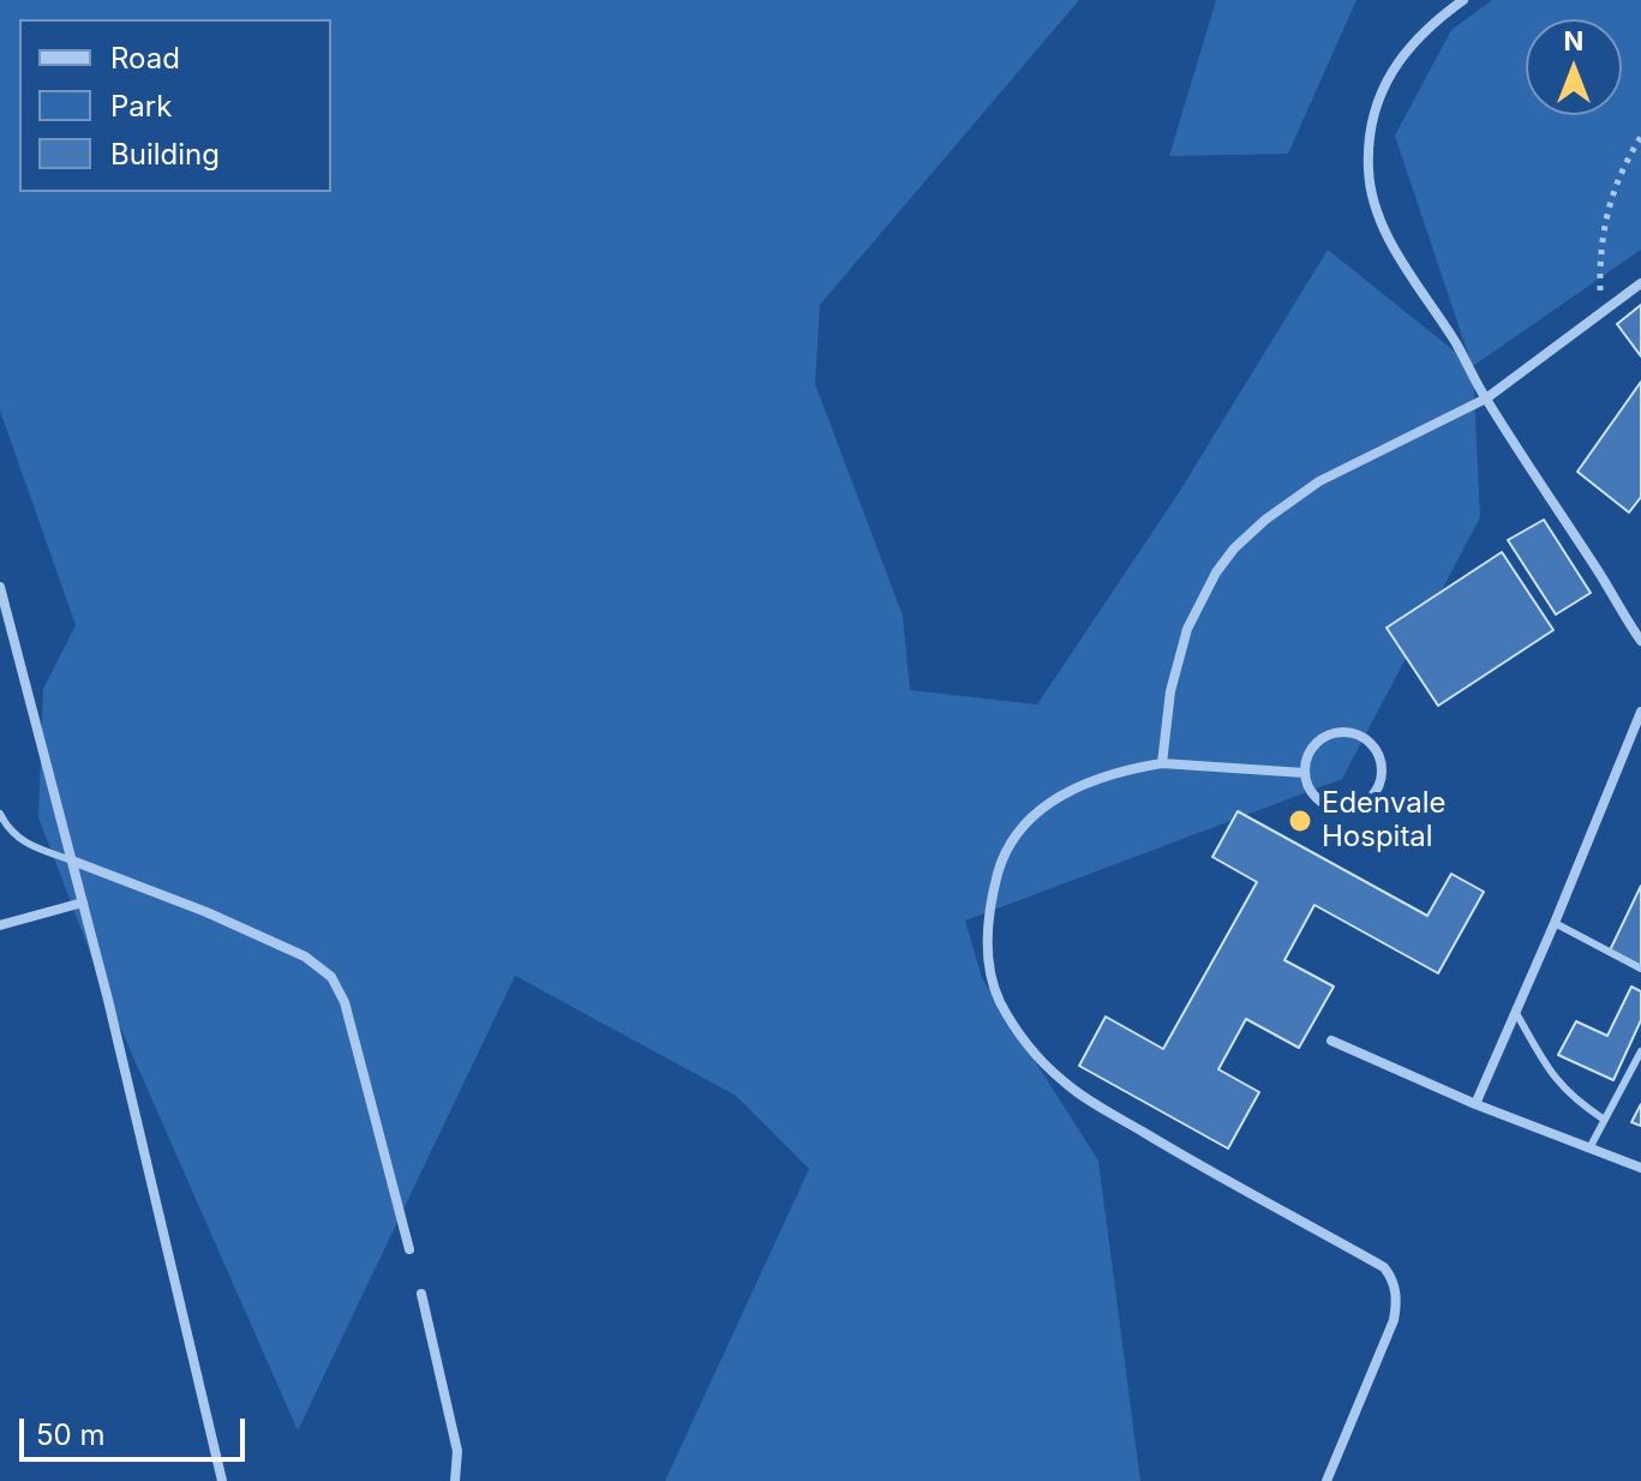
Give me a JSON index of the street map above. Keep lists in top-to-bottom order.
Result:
{
  "places": ["Edenvale Hospital"],
  "legend": ["Road", "Park", "Building"],
  "scale_bar": "50 m",
  "north": "top"
}
